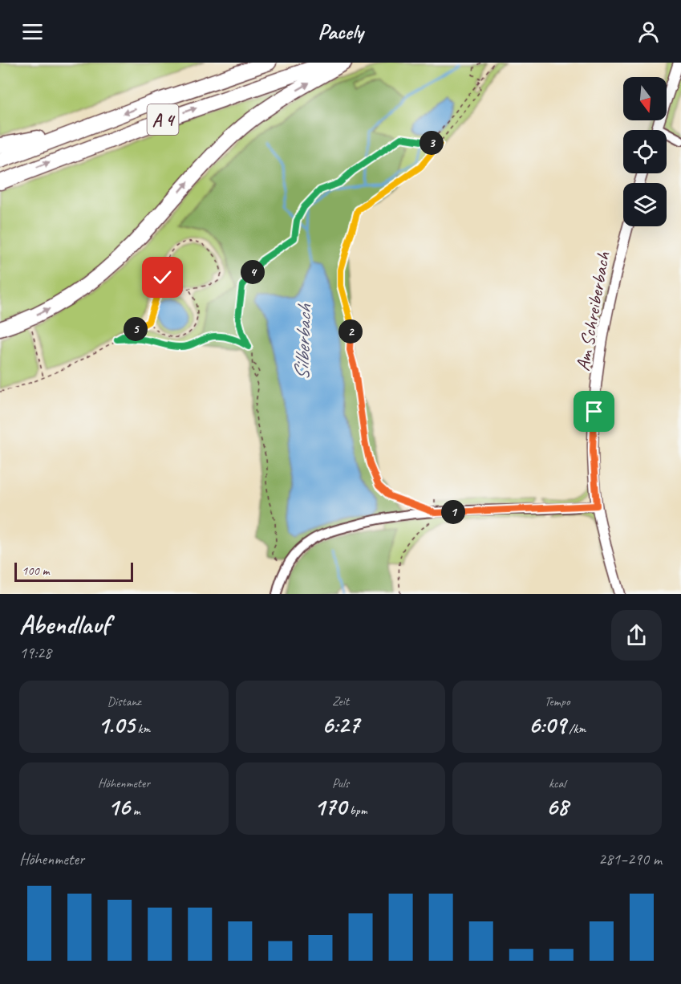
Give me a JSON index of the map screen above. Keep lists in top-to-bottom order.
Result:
{
  "streets": {
    "highway": ["A 4"],
    "street": ["Am Schreiberbach"]
  },
  "water": ["Silberbach"],
  "scale_bar": "100 m",
  "north": "bottom",
  "page": {
    "header": "Pacely",
    "pins": [
      "3",
      "4",
      "5",
      "2",
      "1"
    ],
    "scale": "100 m",
    "heading": ["Abendlauf", "19:28"],
    "stats": [
      ["Distanz", "1.05 km"],
      ["Zeit", "6:27"],
      ["Tempo", "6:09 /km"],
      ["Höhenmeter", "16 m"],
      ["Puls", "170 bpm"],
      ["kcal", "68"]
    ],
    "chart": ["Höhenmeter", "281–290 m"]
  }
}
